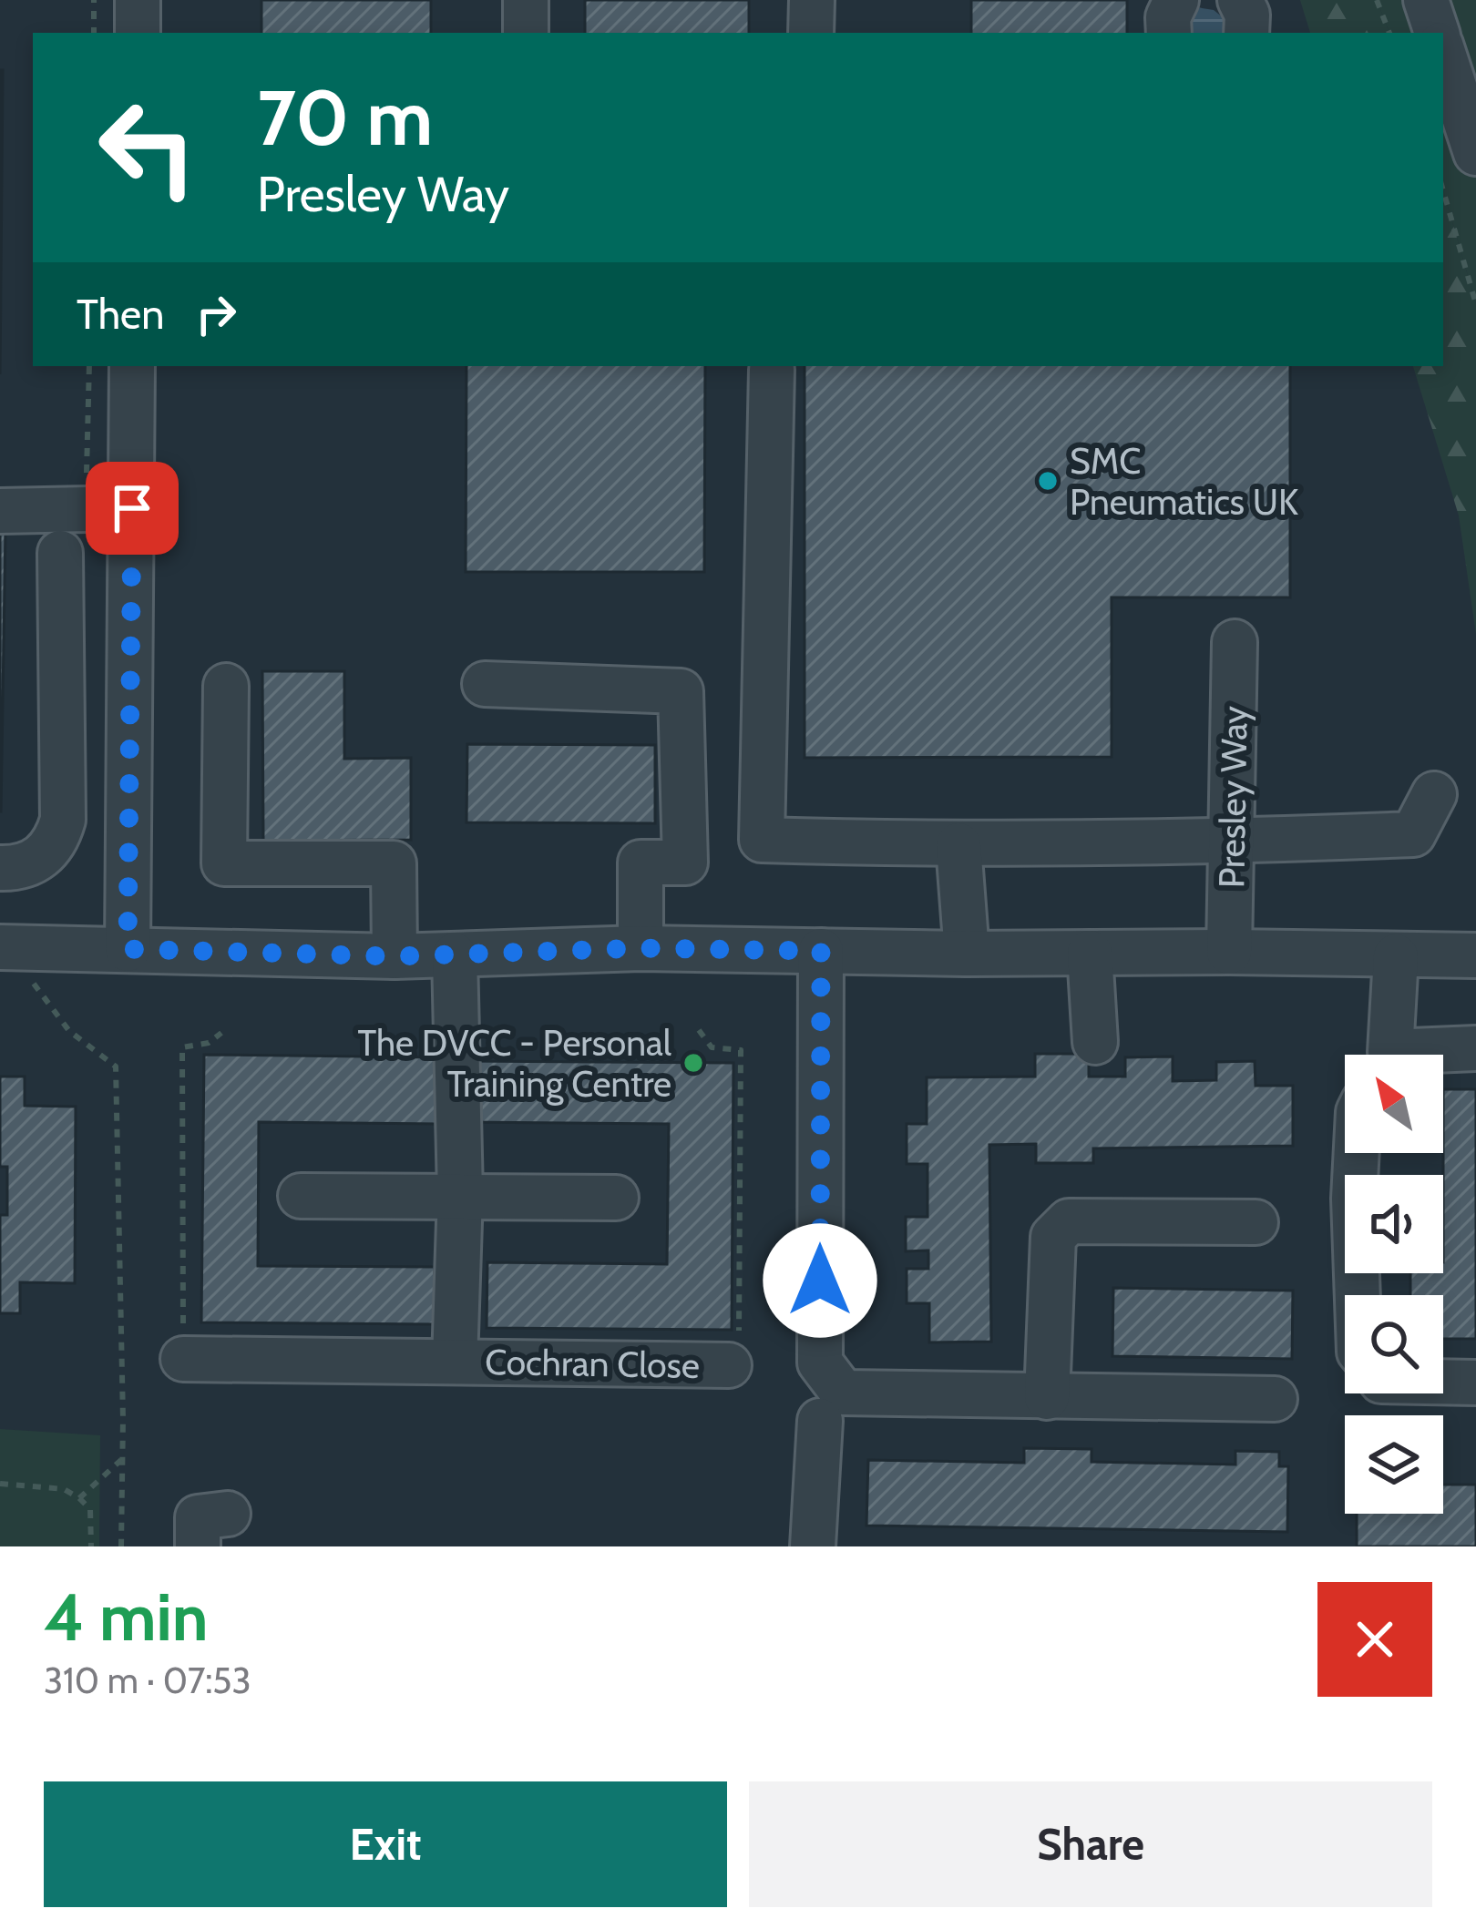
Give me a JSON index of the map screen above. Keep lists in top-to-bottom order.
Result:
{
  "streets": {
    "street": ["Presley Way", "Cochran Close"]
  },
  "places": ["SMC Pneumatics UK", "The DVCC - Personal Training Centre"],
  "north": "top left",
  "page": {
    "turn": ["70 m", "Presley Way"],
    "then": "Then",
    "heading": ["4 min", "310 m · 07:53"],
    "buttons": ["Exit", "Share"]
  }
}
